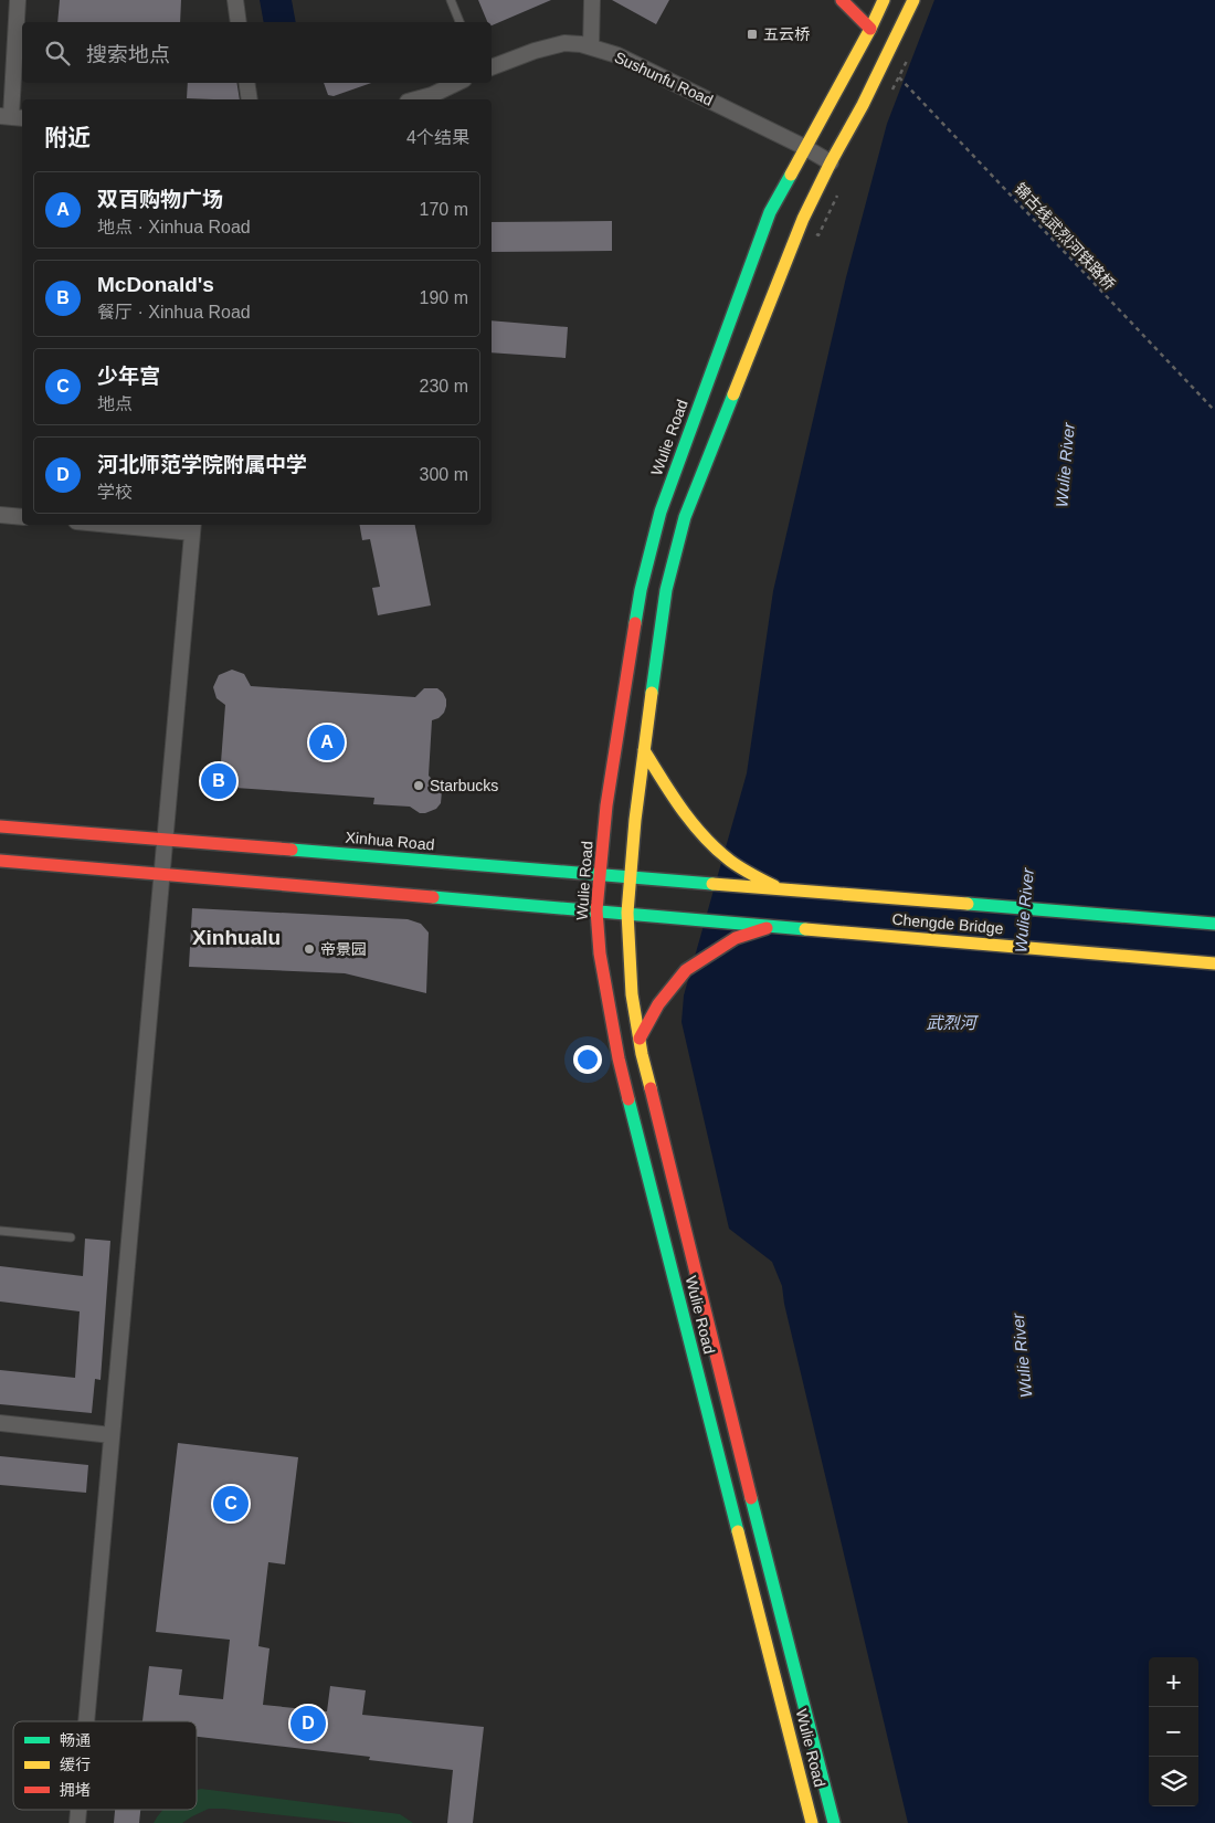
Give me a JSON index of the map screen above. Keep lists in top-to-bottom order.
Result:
{
  "streets": {
    "main road": ["Wulie Road", "Xinhua Road", "Chengde Bridge"],
    "street": ["Sushunfu Road"],
    "path": ["锦古线武烈河铁路桥"]
  },
  "crossings": [
    ["Sushunfu Road", "Wulie Road"],
    ["Wulie Road", "Xinhua Road"],
    ["Xinhua Road", "Chengde Bridge"]
  ],
  "districts": ["Xinhualu"],
  "water": ["Wulie River", "武烈河"],
  "places": {
    "transit": ["五云桥"],
    "other": ["Starbucks", "帝景园"]
  },
  "legend": ["畅通", "缓行", "拥堵"],
  "page": {
    "search": "搜索地点",
    "heading": ["附近", "4个结果"],
    "list": [
      {
        "mark": "A",
        "name": "双百购物广场",
        "note": "地点 · Xinhua Road",
        "value": "170 m"
      },
      {
        "mark": "B",
        "name": "McDonald's",
        "note": "餐厅 · Xinhua Road",
        "value": "190 m"
      },
      {
        "mark": "C",
        "name": "少年宫",
        "note": "地点",
        "value": "230 m"
      },
      {
        "mark": "D",
        "name": "河北师范学院附属中学",
        "note": "学校",
        "value": "300 m"
      }
    ],
    "pins": [
      "A",
      "B",
      "C",
      "D"
    ],
    "map_buttons": ["+", "−"]
  }
}
